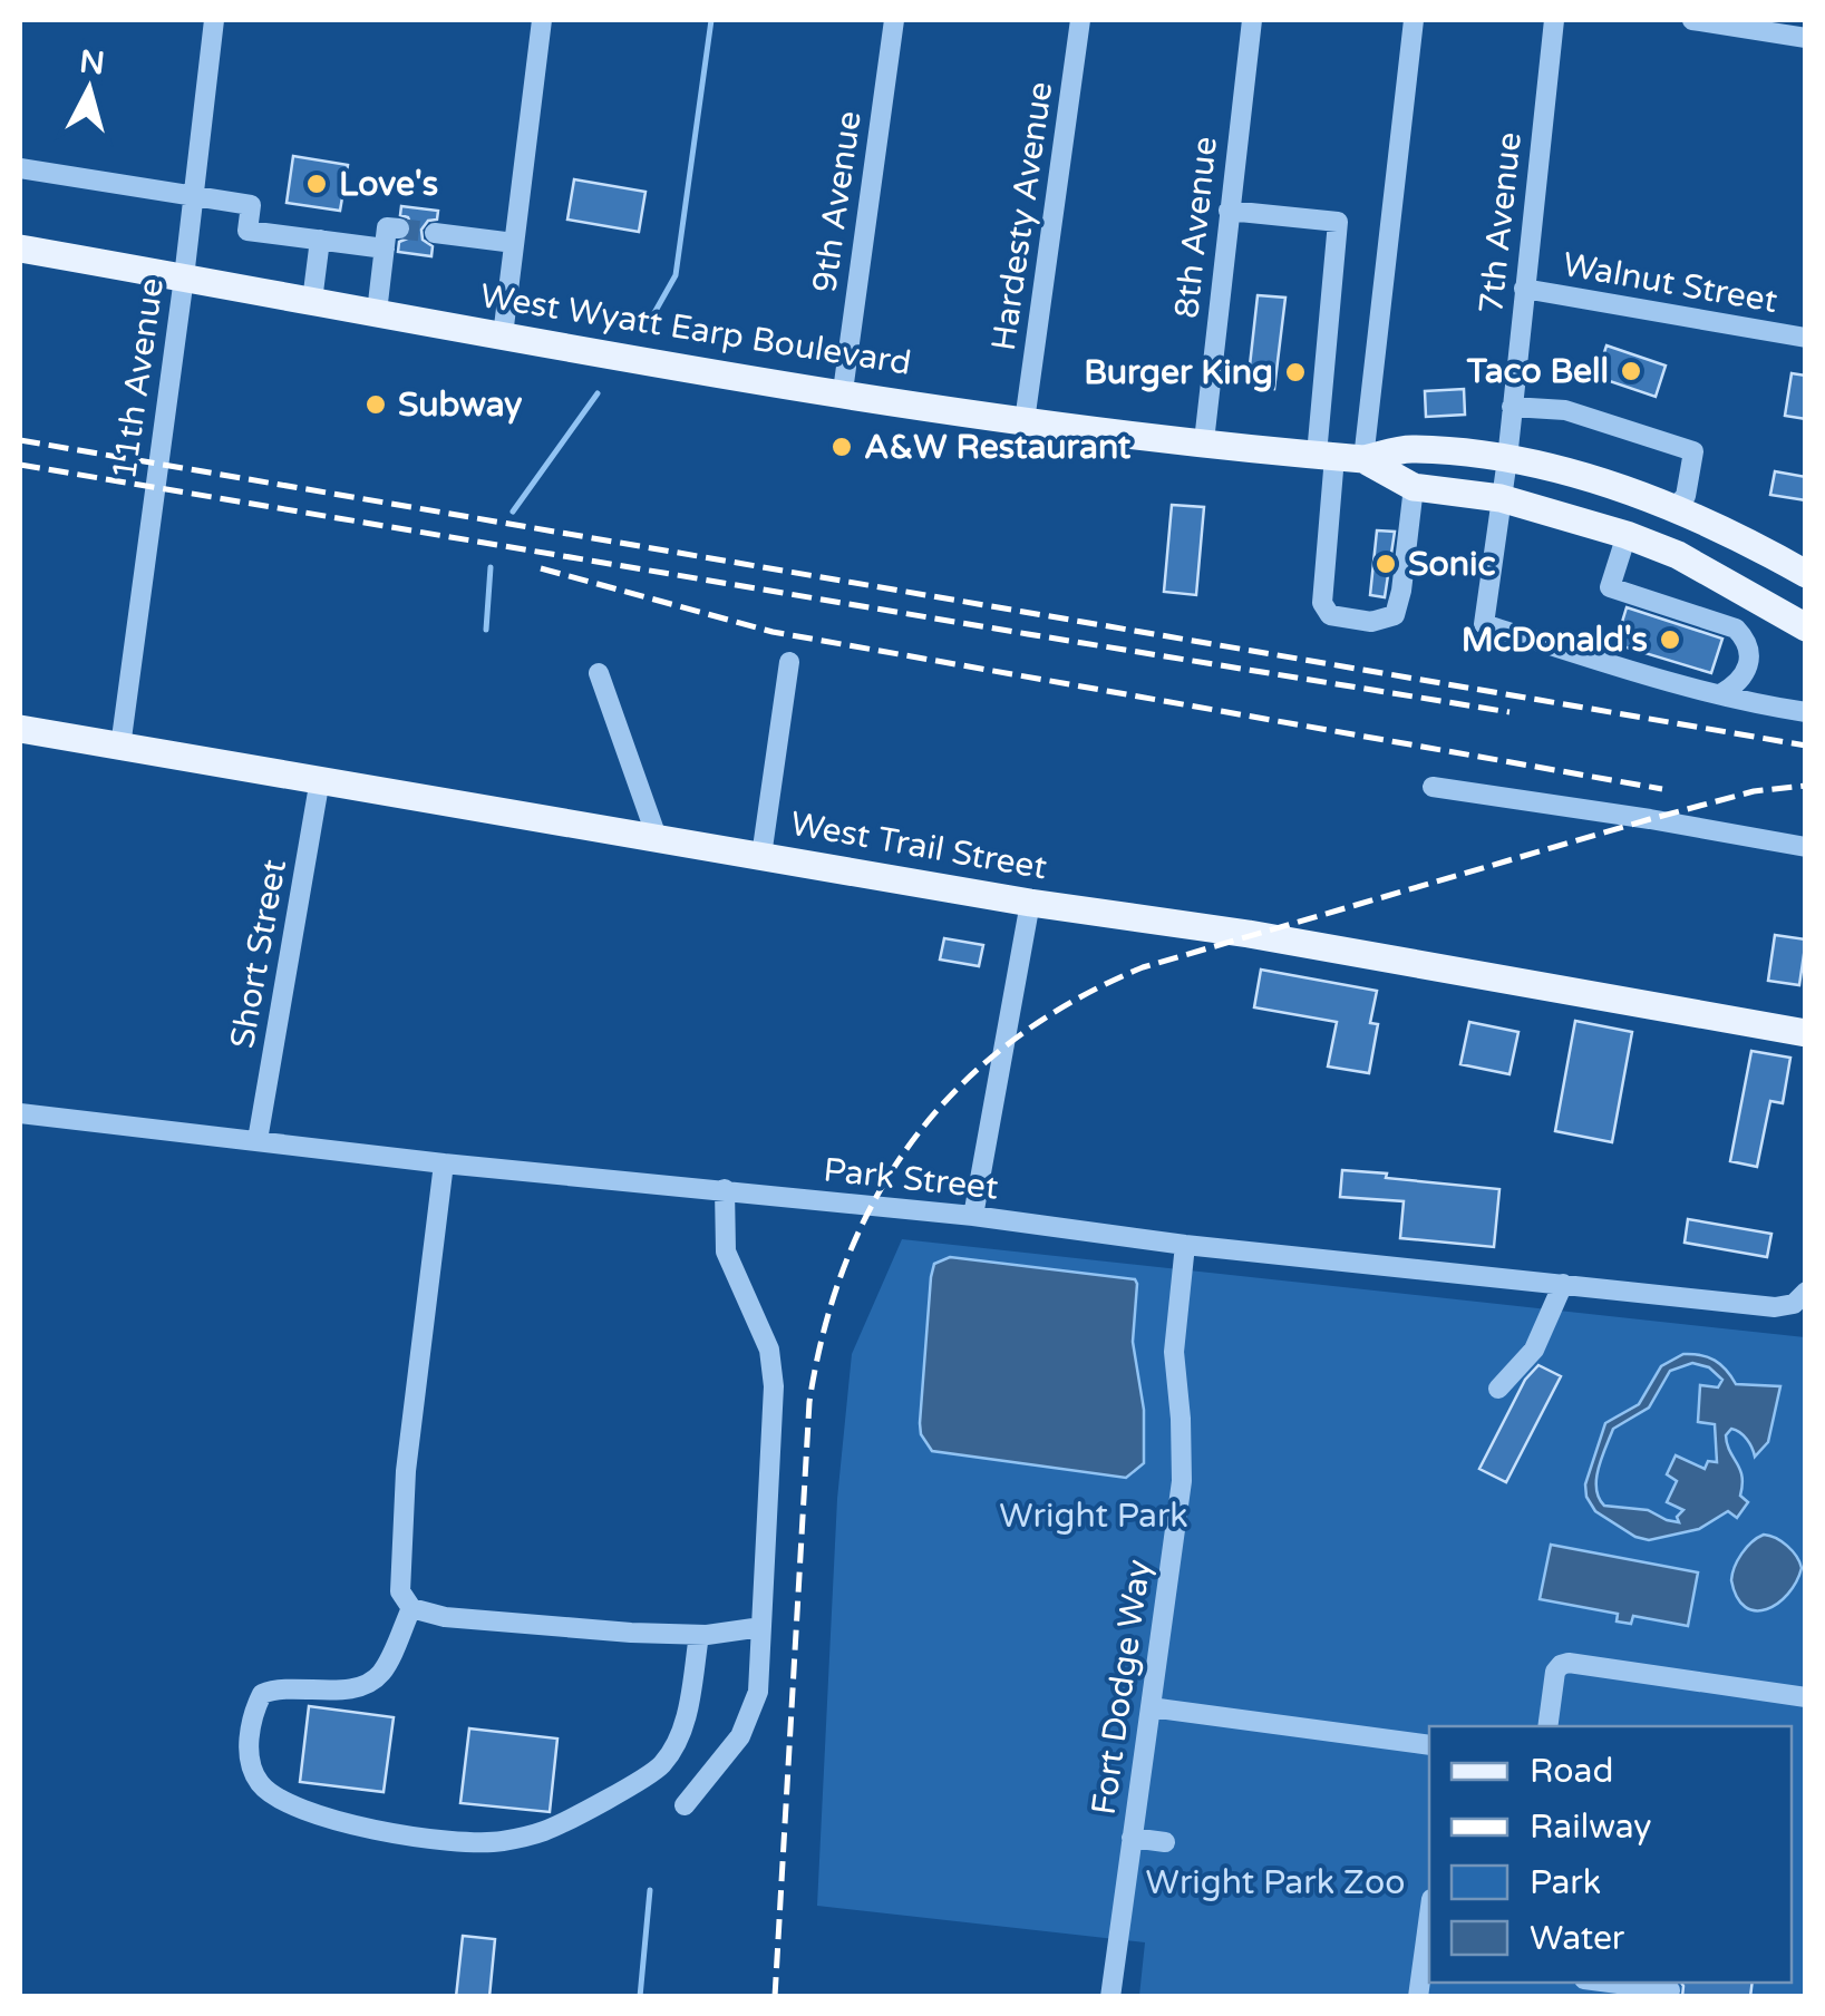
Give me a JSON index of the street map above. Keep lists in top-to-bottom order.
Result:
{
  "streets": {
    "main road": ["West Wyatt Earp Boulevard", "West Trail Street"],
    "street": [
      "9th Avenue",
      "Hardesty Avenue",
      "7th Avenue",
      "8th Avenue",
      "Walnut Street",
      "11th Avenue",
      "Short Street",
      "Park Street",
      "Fort Dodge Way"
    ]
  },
  "crossings": [
    ["9th Avenue", "West Wyatt Earp Boulevard"],
    ["Hardesty Avenue", "West Wyatt Earp Boulevard"],
    ["7th Avenue", "Walnut Street"],
    ["7th Avenue", "West Wyatt Earp Boulevard"],
    ["8th Avenue", "West Wyatt Earp Boulevard"],
    ["West Wyatt Earp Boulevard", "11th Avenue"],
    ["11th Avenue", "West Trail Street"],
    ["West Trail Street", "Short Street"],
    ["Short Street", "Park Street"],
    ["Park Street", "Fort Dodge Way"]
  ],
  "parks": ["Wright Park", "Wright Park Zoo"],
  "places": [
    "Love's",
    "Taco Bell",
    "Burger King",
    "Subway",
    "A&W Restaurant",
    "Sonic",
    "McDonald's"
  ],
  "legend": [
    "Road",
    "Railway",
    "Park",
    "Water"
  ],
  "north": "top"
}
